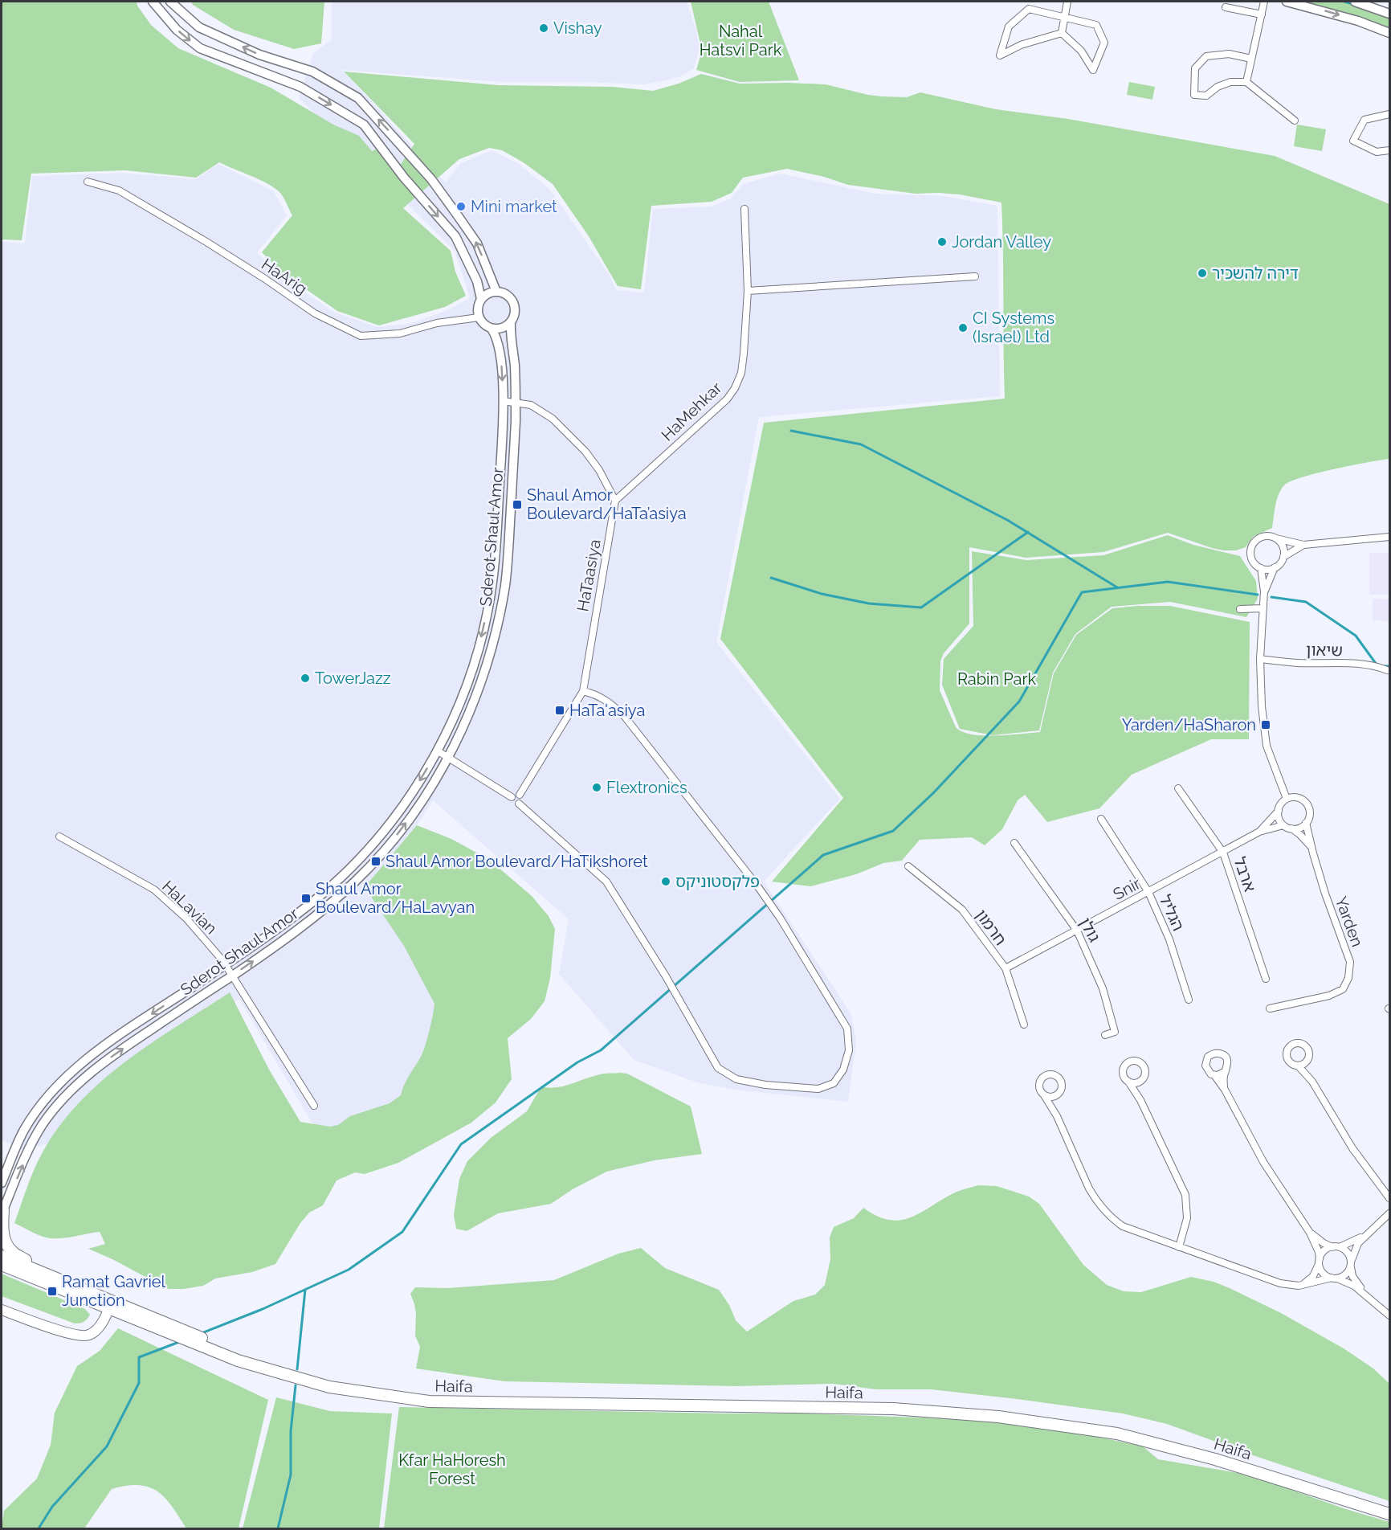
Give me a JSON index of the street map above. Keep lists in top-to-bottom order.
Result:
{
  "streets": {
    "highway": ["Haifa"],
    "street": [
      "HaArig",
      "HaMehkar",
      "Sderot Shaul Amor",
      "HaTaasiya",
      "שיאון",
      "ארבל",
      "Snir",
      "HaLavian",
      "הגליל",
      "Yarden",
      "חרמון",
      "גולן"
    ]
  },
  "crossings": [
    ["HaArig", "Sderot Shaul Amor"],
    ["HaMehkar", "HaTaasiya"],
    ["Sderot Shaul Amor", "HaLavian"],
    ["ארבל", "Snir"],
    ["Snir", "הגליל"],
    ["Snir", "Yarden"],
    ["Snir", "חרמון"],
    ["Snir", "גולן"]
  ],
  "parks": ["Nahal Hatsvi Park", "Rabin Park", "Kfar HaHoresh Forest"],
  "places": {
    "other": [
      "Vishay",
      "Mini market",
      "Jordan Valley",
      "דירה להשכיר",
      "CI Systems (Israel) Ltd",
      "TowerJazz",
      "Flextronics",
      "פלקסטוניקס"
    ],
    "transit": [
      "Shaul Amor Boulevard/HaTa’asiya",
      "HaTa'asiya",
      "Yarden/HaSharon",
      "Shaul Amor Boulevard/HaTikshoret",
      "Shaul Amor Boulevard/HaLavyan",
      "Ramat Gavriel Junction"
    ]
  }
}
